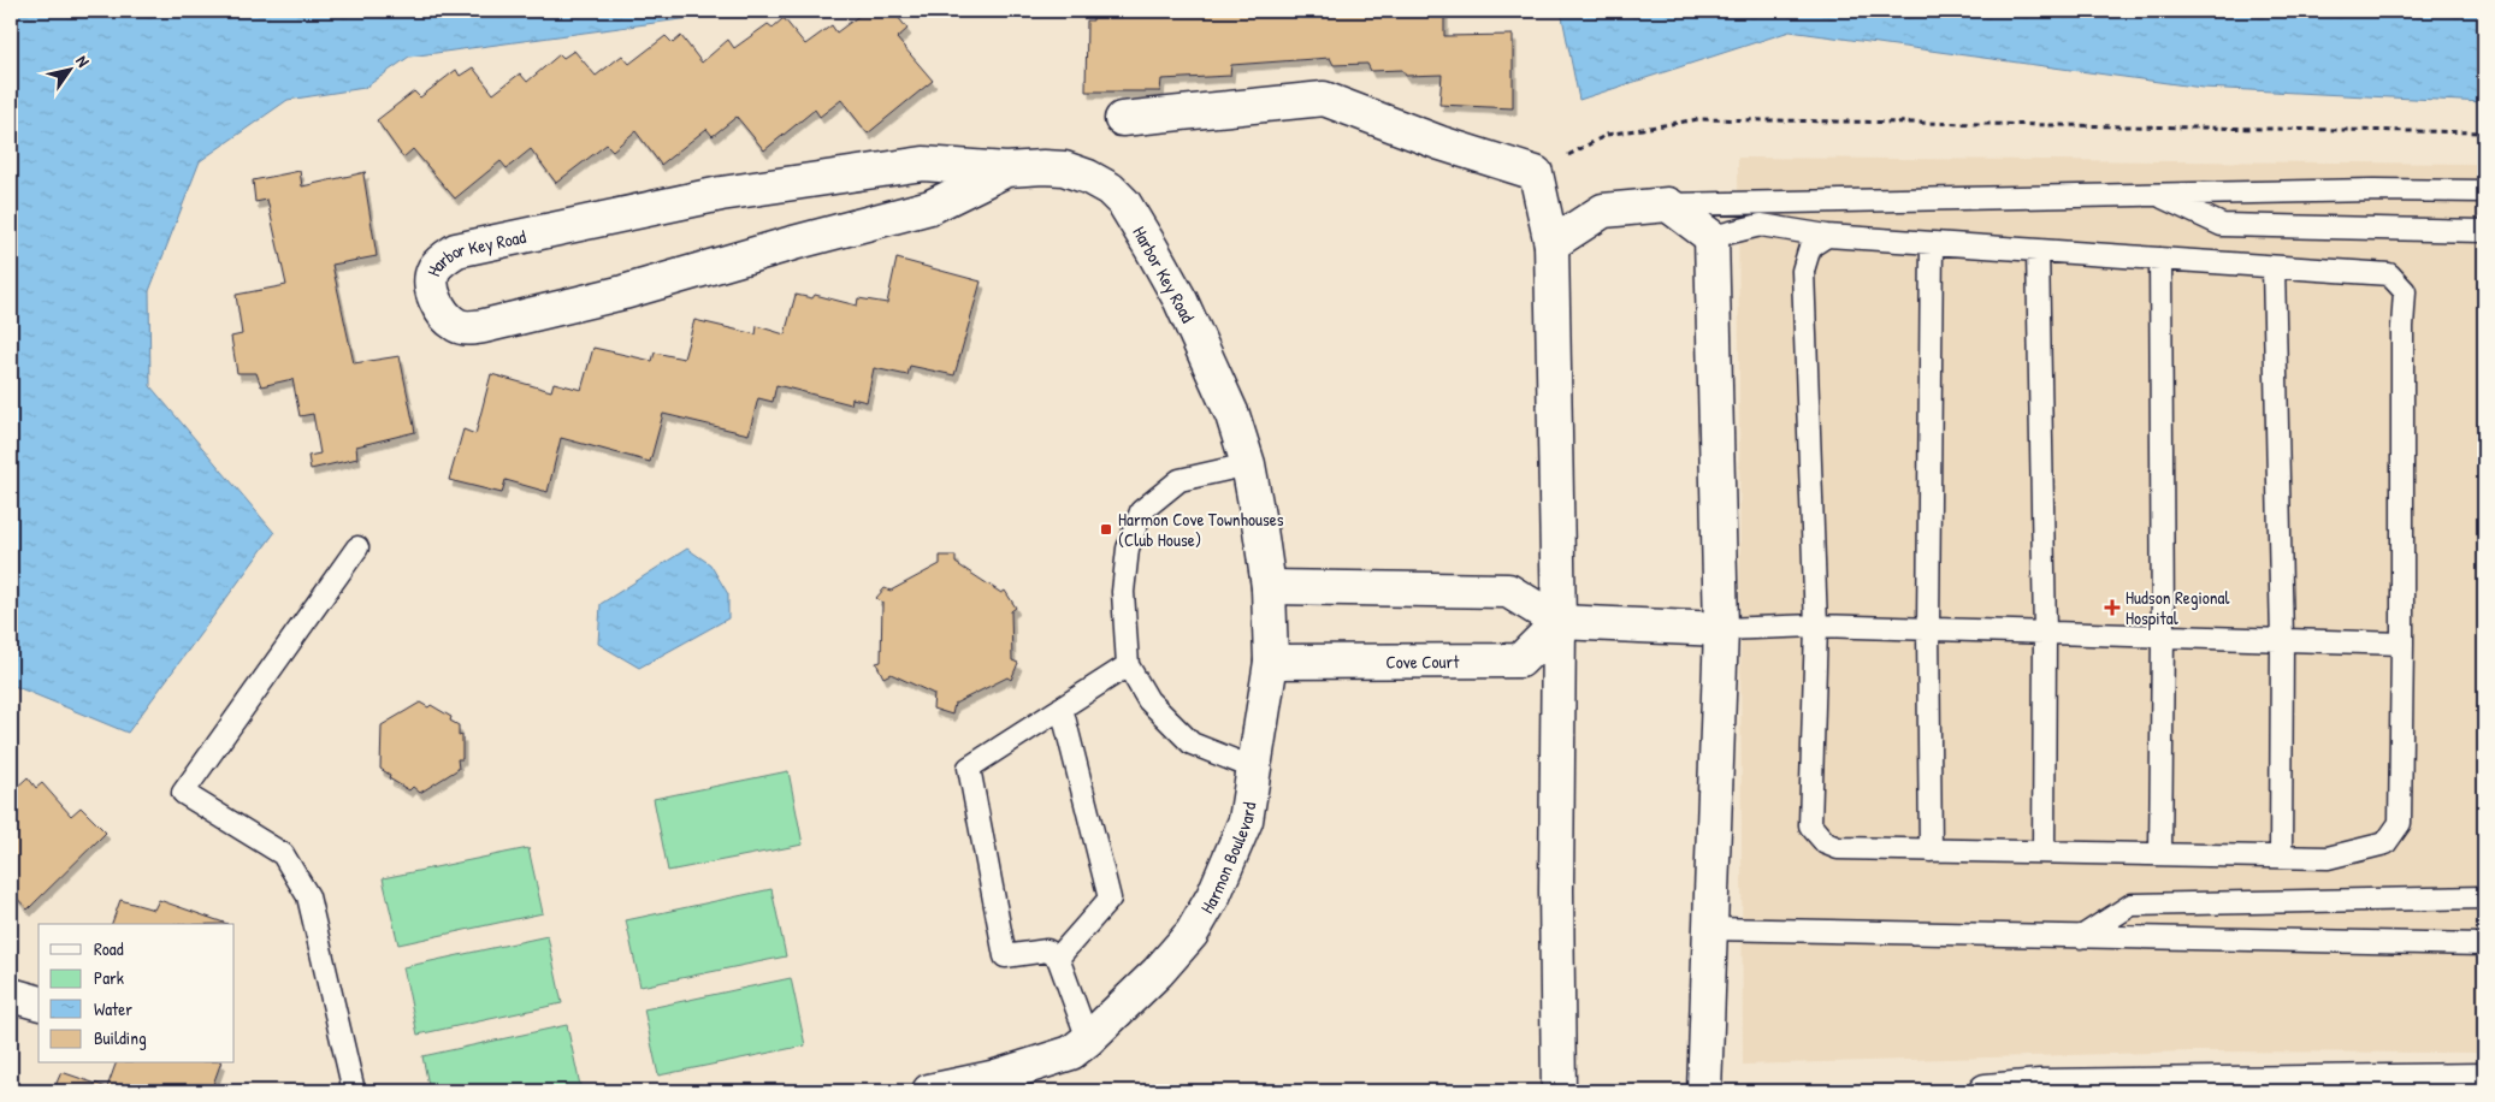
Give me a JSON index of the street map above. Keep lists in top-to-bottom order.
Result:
{
  "streets": {
    "street": ["Harbor Key Road", "Cove Court", "Harmon Boulevard"]
  },
  "crossings": [
    ["Harbor Key Road", "Harmon Boulevard"],
    ["Cove Court", "Harmon Boulevard"]
  ],
  "places": {
    "transit": ["Harmon Cove Townhouses (Club House)"],
    "health": ["Hudson Regional Hospital"]
  },
  "legend": [
    "Road",
    "Park",
    "Water",
    "Building"
  ],
  "north": "top right"
}
